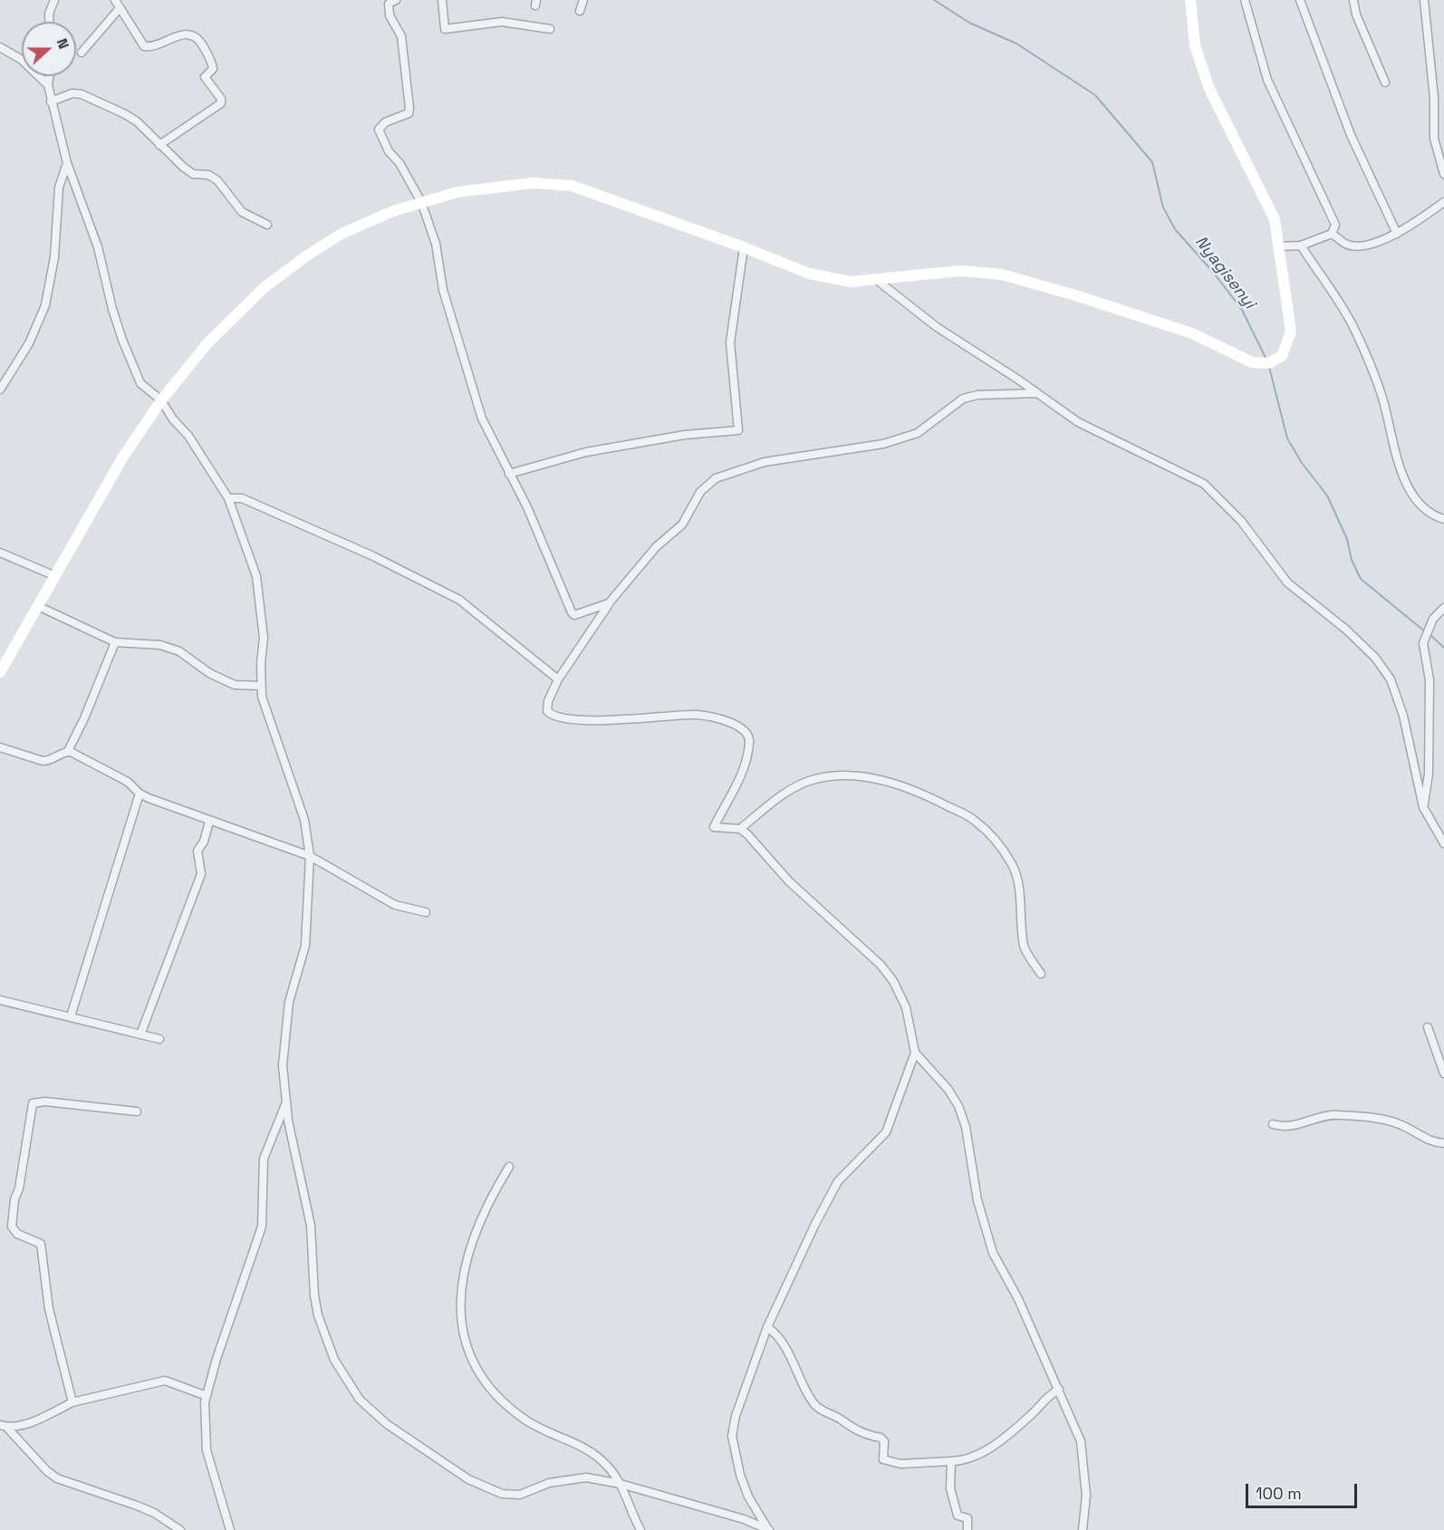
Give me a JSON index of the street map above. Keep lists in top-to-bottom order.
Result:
{
  "water": ["Nyagisenyi"],
  "scale_bar": "100 m",
  "north": "right"
}
